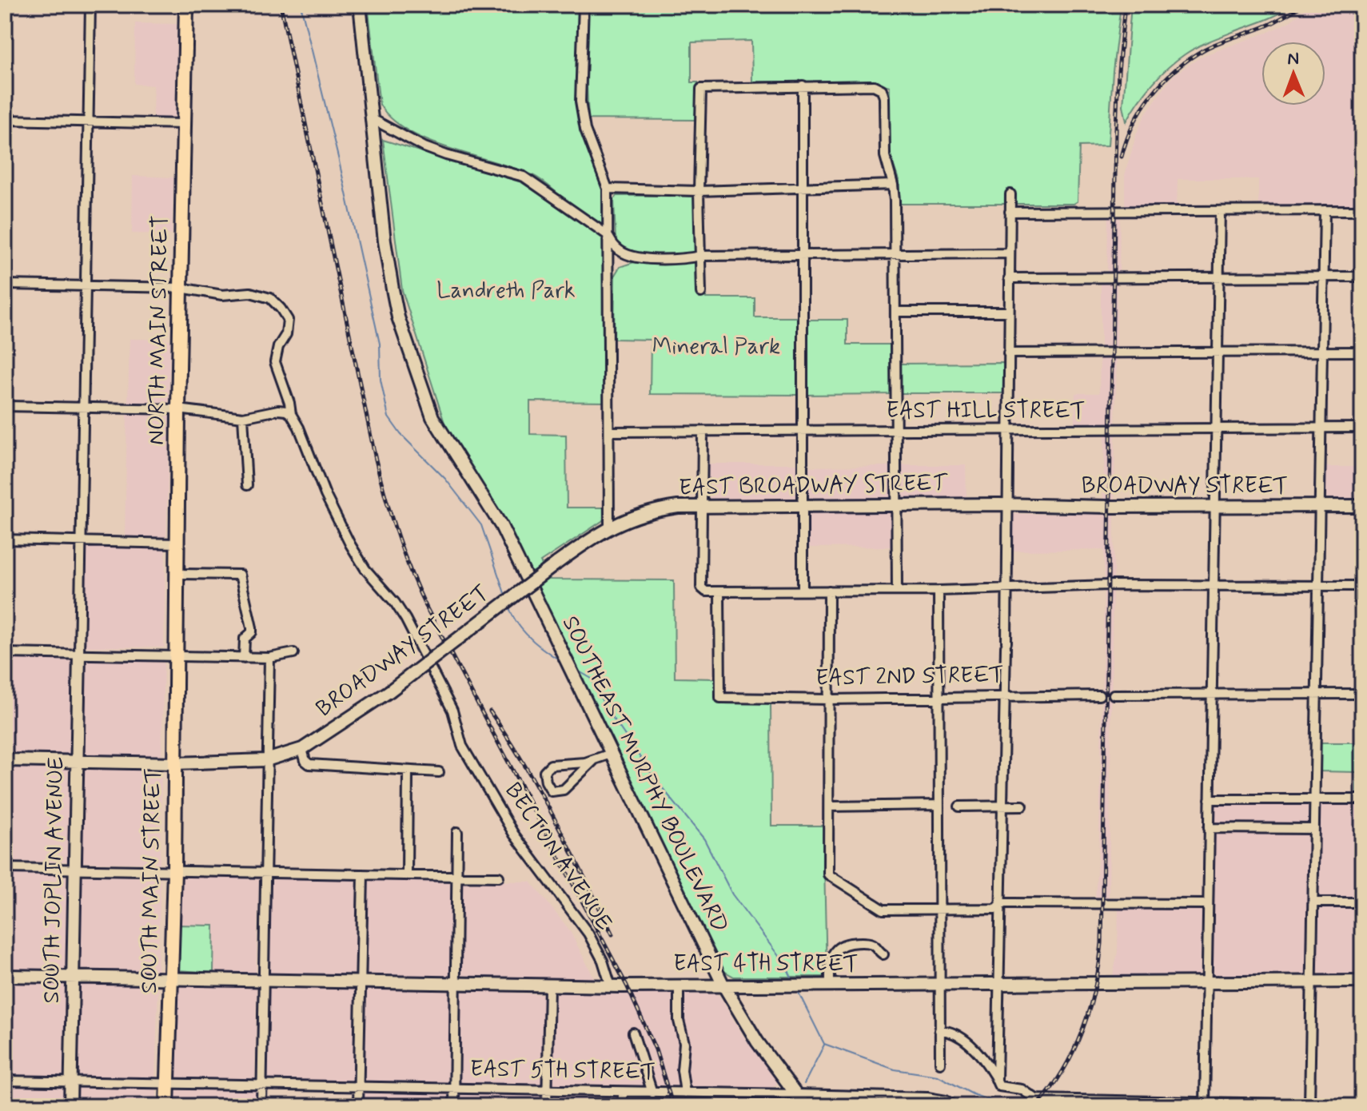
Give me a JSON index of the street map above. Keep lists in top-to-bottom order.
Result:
{
  "streets": {
    "main road": ["NORTH MAIN STREET", "SOUTH MAIN STREET"],
    "street": [
      "EAST HILL STREET",
      "EAST BROADWAY STREET",
      "BROADWAY STREET",
      "EAST 2ND STREET",
      "SOUTHEAST MURPHY BOULEVARD",
      "BECTON AVENUE",
      "SOUTH JOPLIN AVENUE",
      "EAST 4TH STREET",
      "EAST 5TH STREET"
    ]
  },
  "crossings": [
    ["NORTH MAIN STREET", "BECTON AVENUE"],
    ["NORTH MAIN STREET", "SOUTH MAIN STREET"],
    ["EAST BROADWAY STREET", "BROADWAY STREET"],
    ["SOUTHEAST MURPHY BOULEVARD", "EAST 4TH STREET"],
    ["SOUTHEAST MURPHY BOULEVARD", "EAST 5TH STREET"],
    ["BECTON AVENUE", "EAST 4TH STREET"],
    ["SOUTH JOPLIN AVENUE", "EAST 4TH STREET"],
    ["SOUTH JOPLIN AVENUE", "EAST 5TH STREET"],
    ["SOUTH MAIN STREET", "EAST 4TH STREET"],
    ["SOUTH MAIN STREET", "EAST 5TH STREET"]
  ],
  "parks": ["Landreth Park", "Mineral Park"],
  "north": "top"
}
